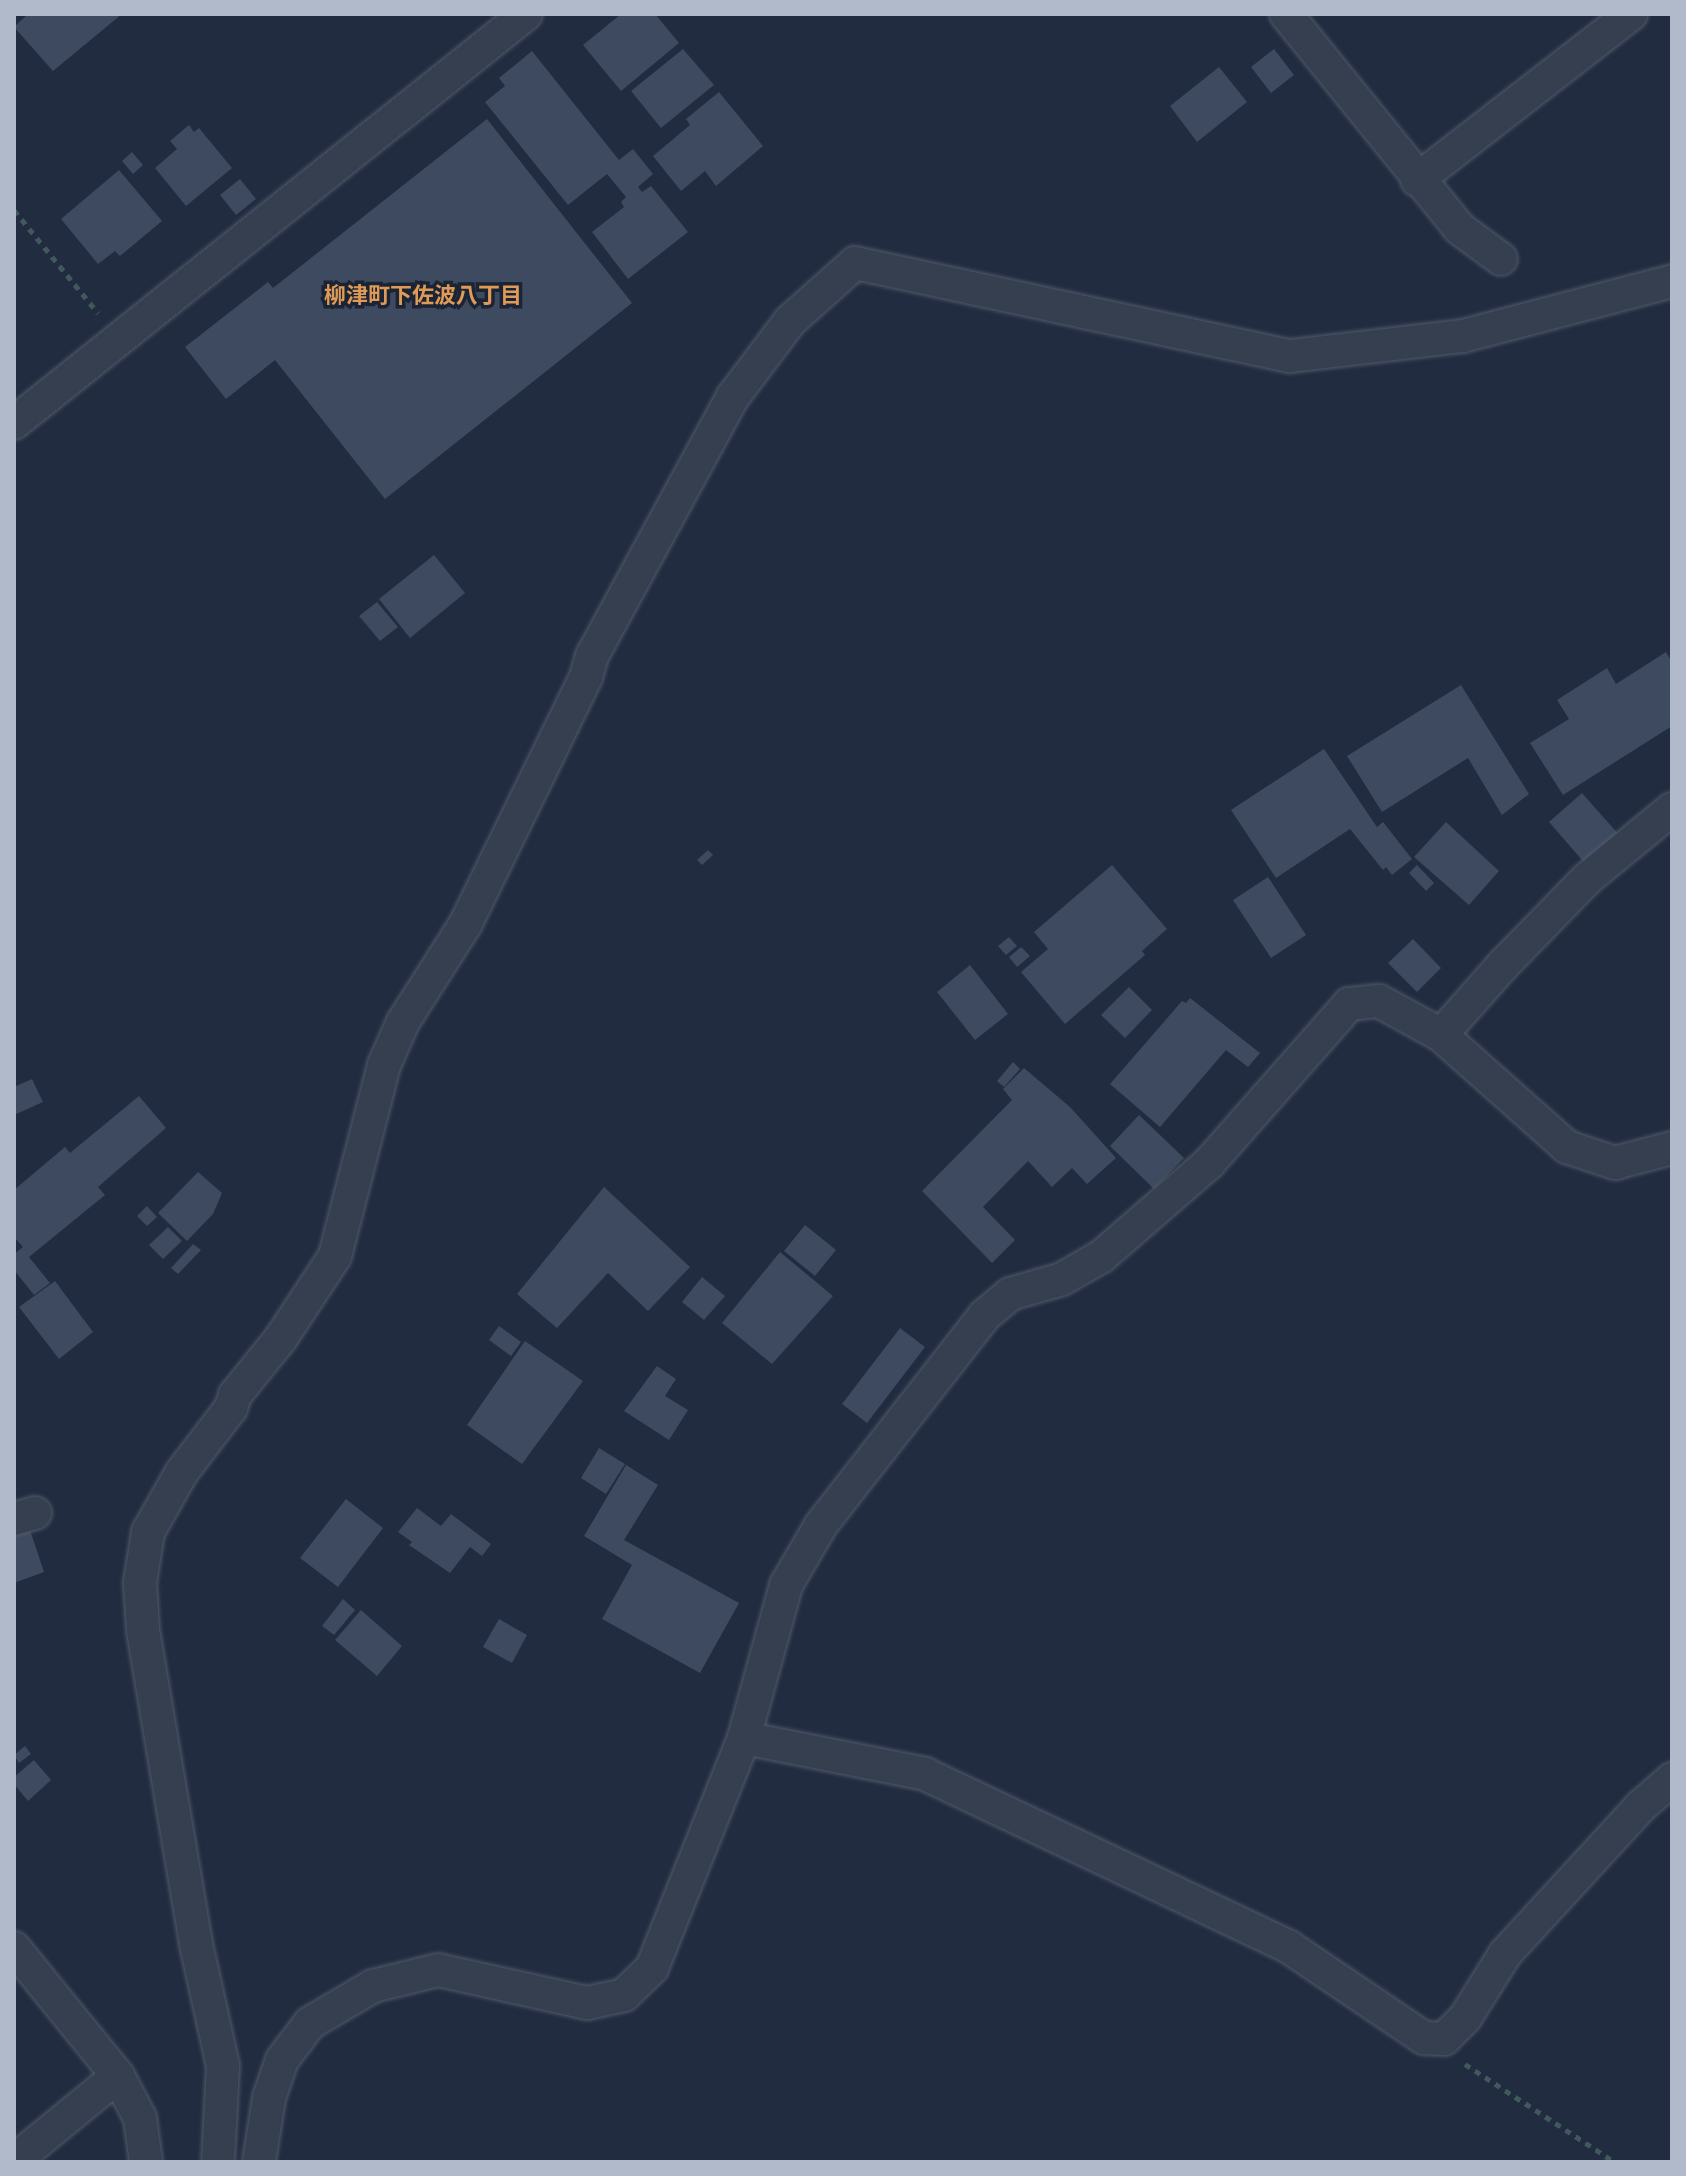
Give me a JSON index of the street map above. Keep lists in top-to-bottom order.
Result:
{
  "districts": ["柳津町下佐波八丁目"]
}
